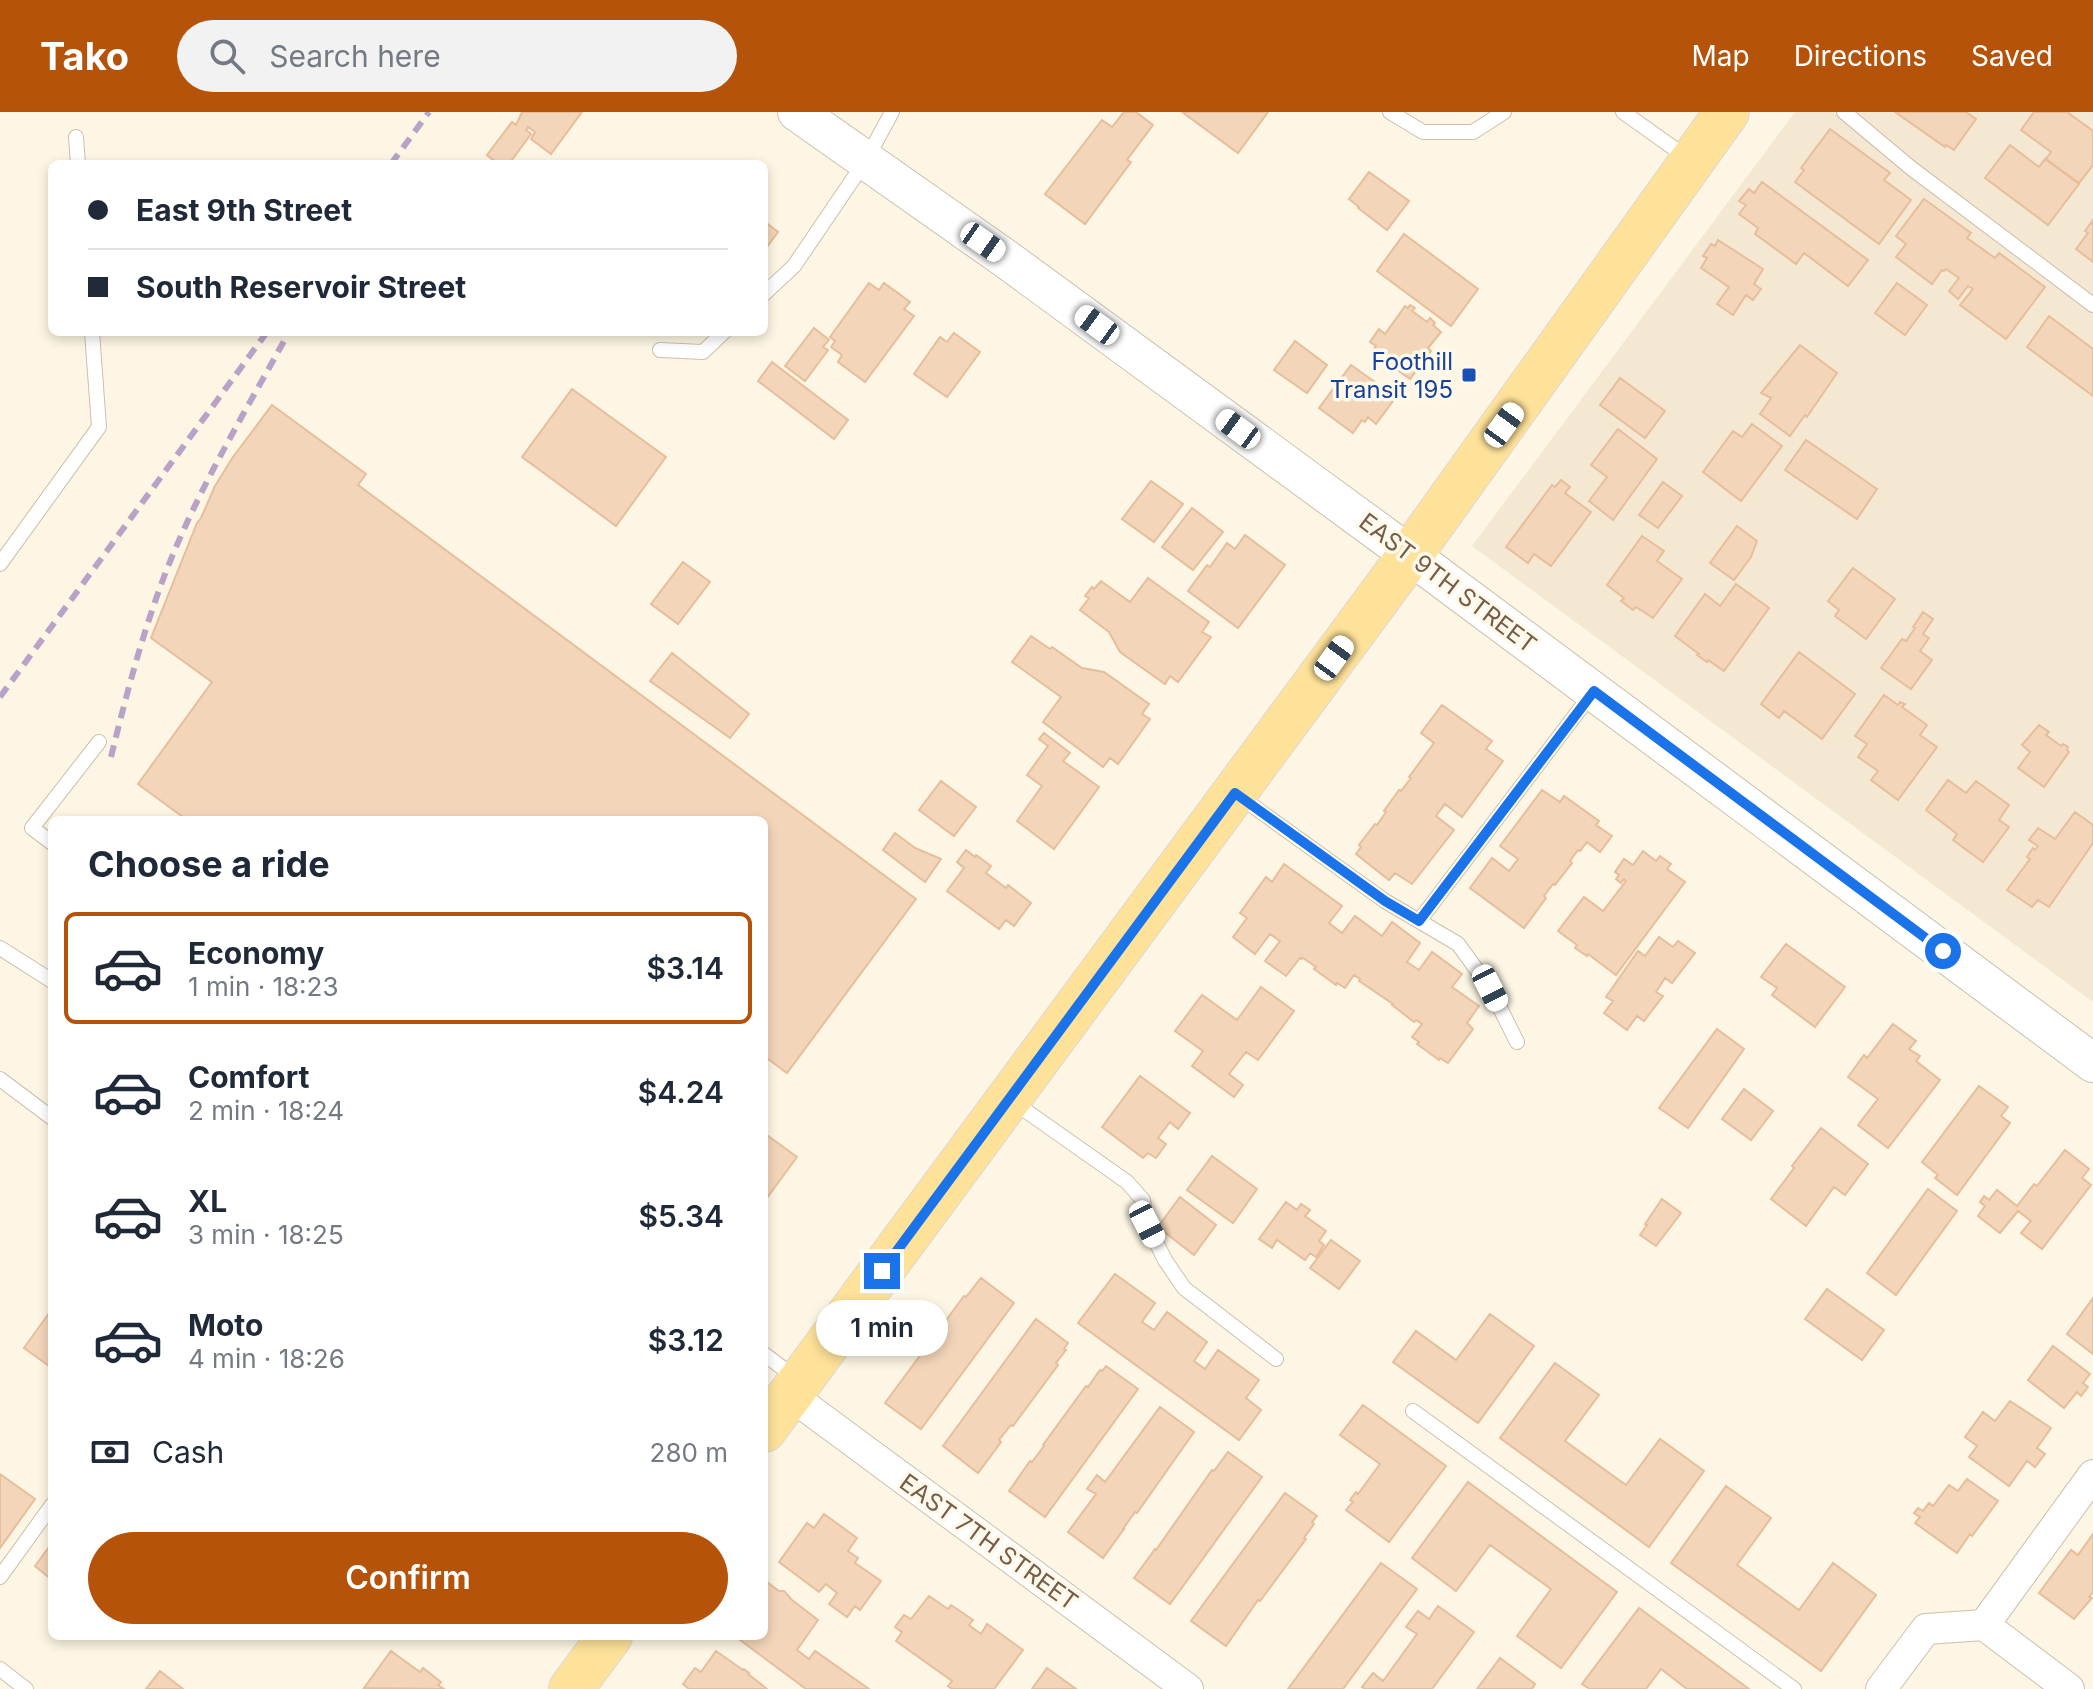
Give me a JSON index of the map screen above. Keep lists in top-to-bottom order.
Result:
{
  "streets": {
    "street": ["EAST 9TH STREET", "EAST 7TH STREET"]
  },
  "places": {
    "transit": ["Foothill Transit 195"]
  },
  "page": {
    "header": "Tako",
    "search": "Search here",
    "nav": ["Map", "Directions", "Saved"],
    "banner": ["East 9th Street", "South Reservoir Street"],
    "heading": "Choose a ride",
    "list": [
      {
        "name": "Economy",
        "note": "1 min · 18:23",
        "value": "$3.14"
      },
      {
        "name": "Comfort",
        "note": "2 min · 18:24",
        "value": "$4.24"
      },
      {
        "name": "XL",
        "note": "3 min · 18:25",
        "value": "$5.34"
      },
      {
        "name": "Moto",
        "note": "4 min · 18:26",
        "value": "$3.12"
      }
    ],
    "bubble": "1 min",
    "pay": ["Cash", "280 m"],
    "buttons": "Confirm"
  }
}
